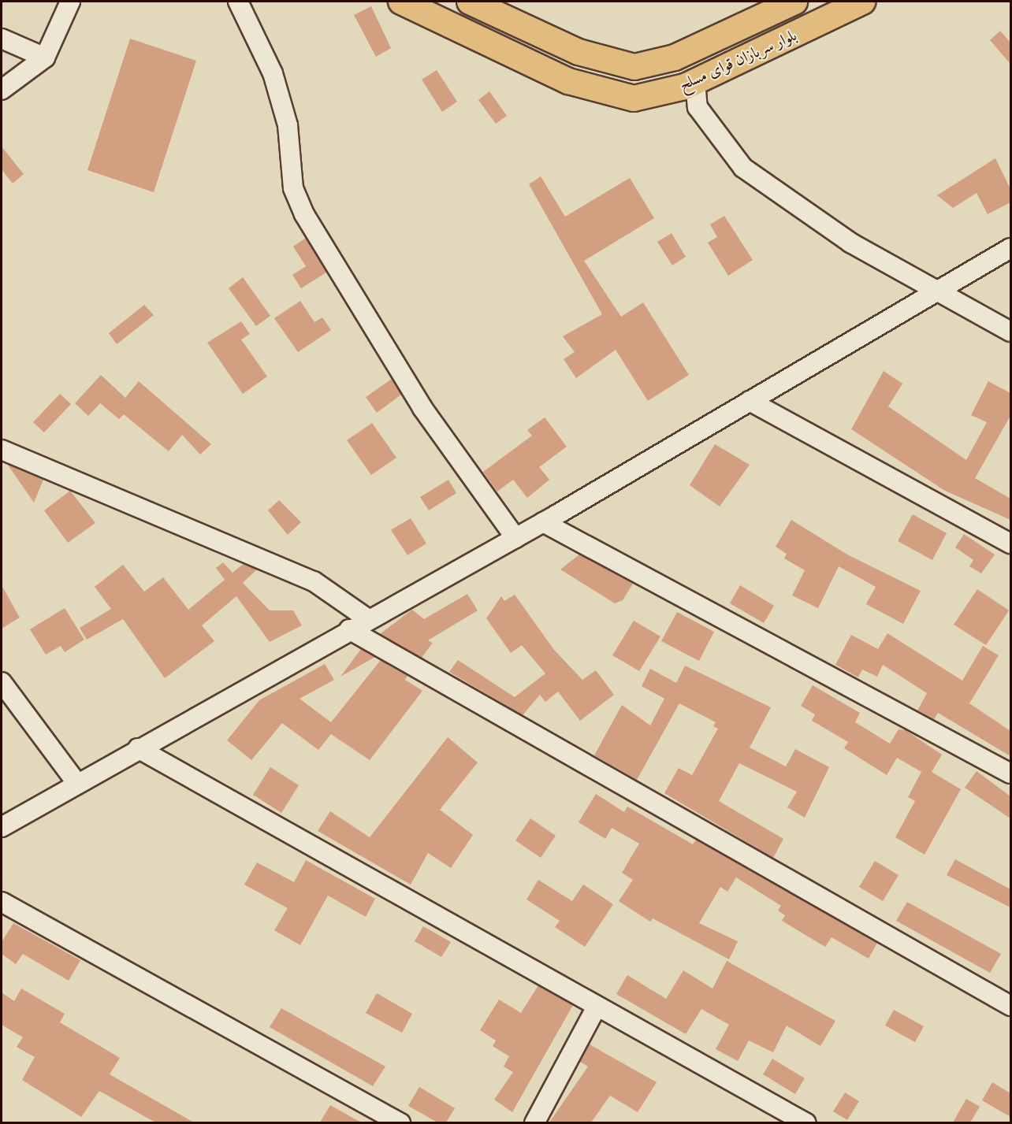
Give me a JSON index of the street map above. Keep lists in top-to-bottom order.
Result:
{
  "streets": {
    "main road": ["بلوار سربازان قوای مسلح"]
  }
}
